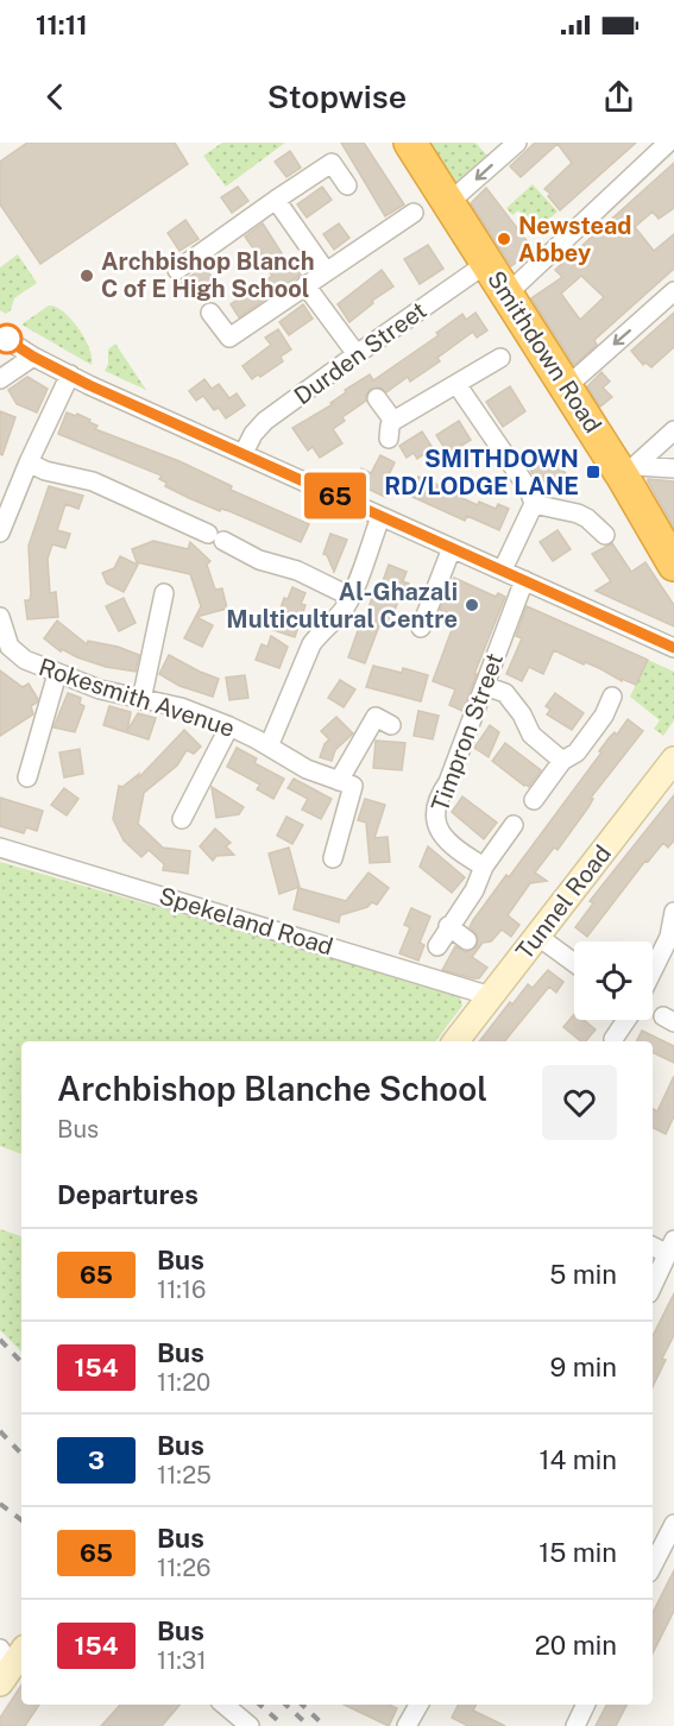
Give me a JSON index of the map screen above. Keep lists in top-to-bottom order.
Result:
{
  "streets": {
    "highway": ["Smithdown Road"],
    "main road": ["Tunnel Road"],
    "street": [
      "Durden Street",
      "Rokesmith Avenue",
      "Timpron Street",
      "Spekeland Road"
    ]
  },
  "crossings": [
    ["Smithdown Road", "Durden Street"],
    ["Tunnel Road", "Spekeland Road"]
  ],
  "places": {
    "other": ["Newstead Abbey", "Archbishop Blanch C of E High School", "Al-Ghazali Multicultural Centre"],
    "transit": ["SMITHDOWN RD/LODGE LANE"]
  },
  "lines": ["bus line 65"],
  "page": {
    "status": "11:11",
    "header": "Stopwise",
    "on_map": "65",
    "heading": [
      ["Archbishop Blanche School", "Bus"],
      "Departures"
    ],
    "list": [
      {
        "mark": "65",
        "name": "Bus",
        "note": "11:16",
        "value": "5 min"
      },
      {
        "mark": "154",
        "name": "Bus",
        "note": "11:20",
        "value": "9 min"
      },
      {
        "mark": "3",
        "name": "Bus",
        "note": "11:25",
        "value": "14 min"
      },
      {
        "mark": "65",
        "name": "Bus",
        "note": "11:26",
        "value": "15 min"
      },
      {
        "mark": "154",
        "name": "Bus",
        "note": "11:31",
        "value": "20 min"
      }
    ]
  }
}
